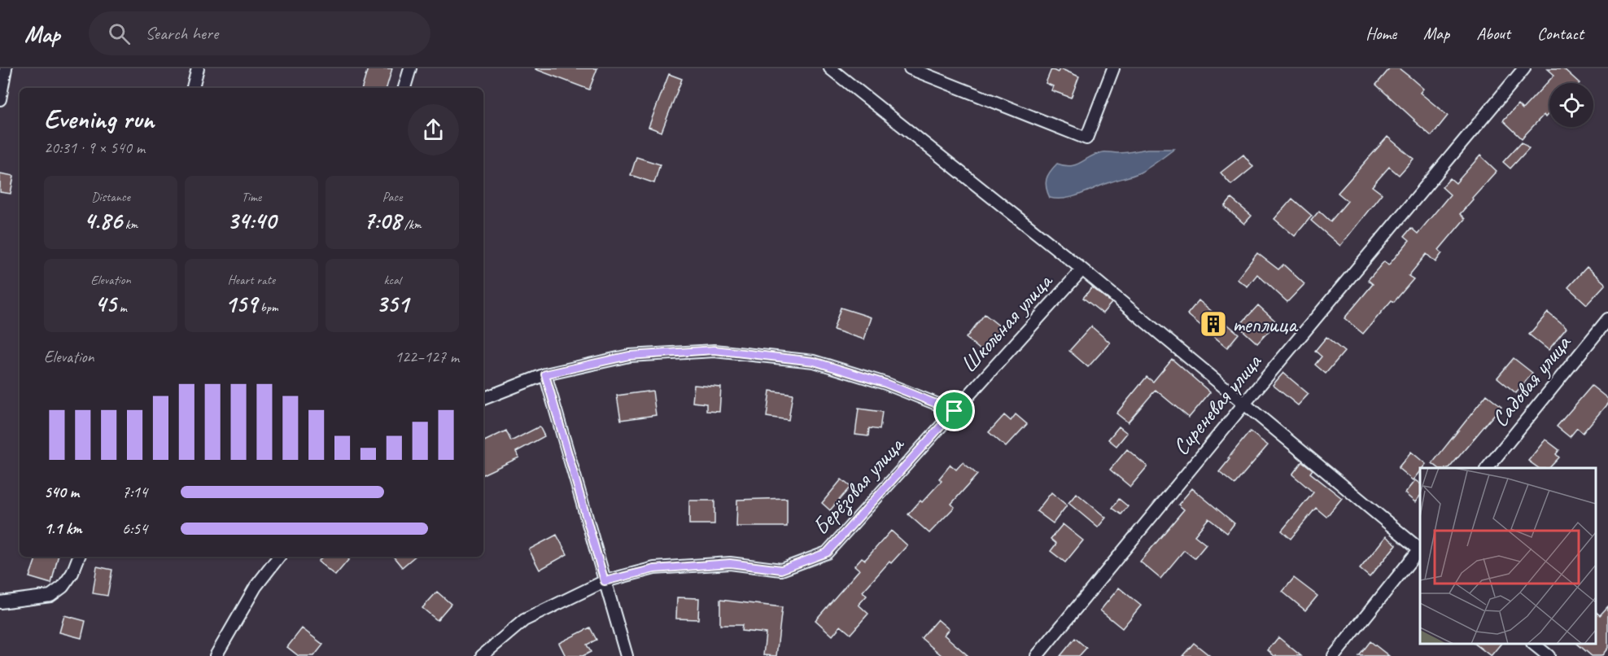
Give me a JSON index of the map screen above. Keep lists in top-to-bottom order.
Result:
{
  "streets": {
    "street": [
      "Школьная улица",
      "Садовая улица",
      "Сиреневая улица",
      "Берёзовая улица"
    ]
  },
  "crossings": [
    ["Школьная улица", "Берёзовая улица"]
  ],
  "places": {
    "building": ["теплица"]
  },
  "page": {
    "header": "Map",
    "search": "Search here",
    "nav": [
      "Home",
      "Map",
      "About",
      "Contact"
    ],
    "heading": ["Evening run", "20:31 · 9 × 540 m"],
    "stats": [
      ["Distance", "4.86 km"],
      ["Time", "34:40"],
      ["Pace", "7:08 /km"],
      ["Elevation", "45 m"],
      ["Heart rate", "159 bpm"],
      ["kcal", "351"]
    ],
    "chart": ["Elevation", "122–127 m"],
    "list": [
      {
        "name": "540 m",
        "note": "7:14"
      },
      {
        "name": "1.1 km",
        "note": "6:54"
      }
    ]
  }
}
